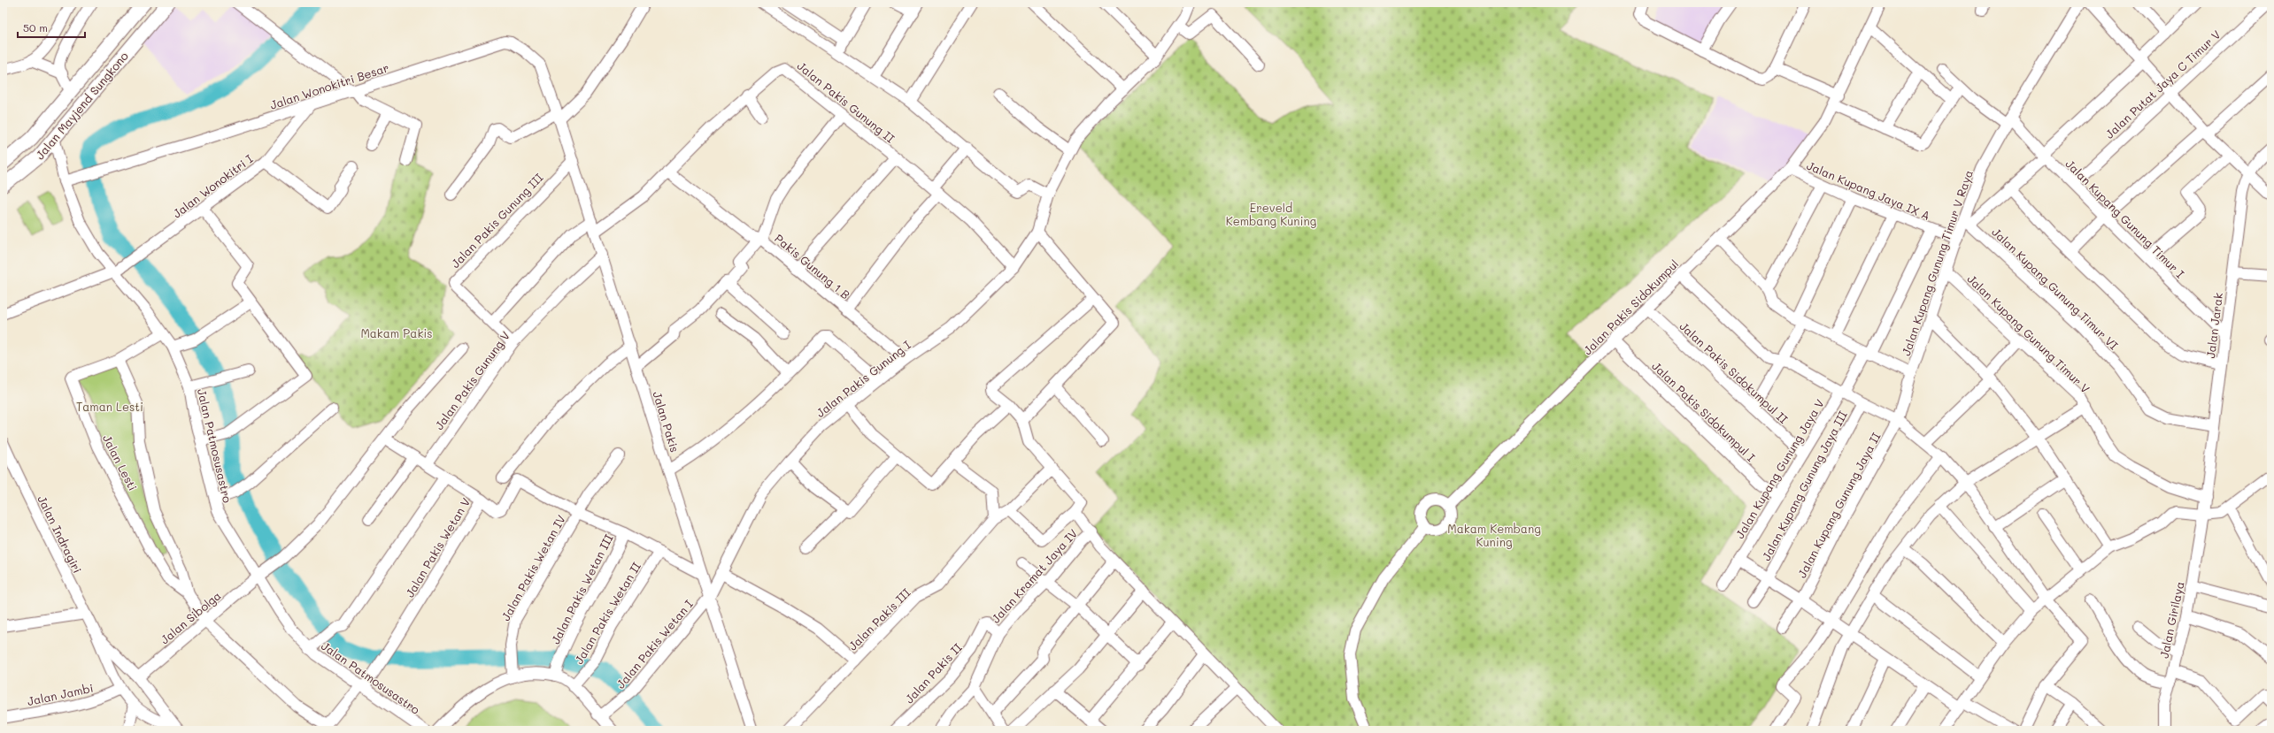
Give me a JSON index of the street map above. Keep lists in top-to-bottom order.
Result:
{
  "streets": {
    "main road": ["Jalan Mayjend Sungkono"],
    "street": [
      "Jalan Putat Jaya C Timur V",
      "Jalan Wonokitri Besar",
      "Jalan Pakis Gunung II",
      "Jalan Wonokitri I",
      "Jalan Kupang Jaya IX A",
      "Jalan Kupang Gunung Timur I",
      "Jalan Pakis Gunung III",
      "Jalan Kupang Gunung Timur V Raya",
      "Pakis Gunung 1 B",
      "Jalan Kupang Gunung Timur VI",
      "Jalan Pakis Sidokumpul",
      "Jalan Jarak",
      "Jalan Kupang Gunung Timur V",
      "Jalan Pakis Sidokumpul II",
      "Jalan Pakis Gunung I",
      "Jalan Pakis Gunung V",
      "Jalan Pakis Sidokumpul I",
      "Jalan Pakis",
      "Jalan Patmosusastro",
      "Jalan Lesti",
      "Jalan Kupang Gunung Jaya V",
      "Jalan Kupang Gunung Jaya III",
      "Jalan Kupang Gunung Jaya II",
      "Jalan Indragiri",
      "Jalan Pakis Wetan V",
      "Jalan Pakis Wetan IV",
      "Jalan Kramat Jaya IV",
      "Jalan Pakis Wetan III",
      "Jalan Pakis Wetan II",
      "Jalan Sibolga",
      "Jalan Pakis III",
      "Jalan Girilaya",
      "Jalan Pakis Wetan I",
      "Jalan Pakis II",
      "Jalan Jambi"
    ]
  },
  "crossings": [
    ["Jalan Putat Jaya C Timur V", "Jalan Kupang Gunung Timur I"],
    ["Jalan Wonokitri Besar", "Jalan Wonokitri I"],
    ["Jalan Wonokitri Besar", "Jalan Pakis"],
    ["Jalan Wonokitri Besar", "Jalan Patmosusastro"],
    ["Jalan Pakis Gunung II", "Pakis Gunung 1 B"],
    ["Jalan Pakis Gunung II", "Jalan Pakis Gunung I"],
    ["Jalan Pakis Gunung II", "Jalan Pakis"],
    ["Jalan Mayjend Sungkono", "Jalan Patmosusastro"],
    ["Jalan Wonokitri I", "Jalan Patmosusastro"],
    ["Jalan Kupang Jaya IX A", "Jalan Kupang Gunung Timur V Raya"],
    ["Jalan Kupang Jaya IX A", "Jalan Pakis Sidokumpul"],
    ["Jalan Kupang Jaya IX A", "Jalan Kupang Gunung Jaya V"],
    ["Jalan Kupang Gunung Timur I", "Jalan Kupang Gunung Timur V Raya"],
    ["Jalan Kupang Gunung Timur I", "Jalan Jarak"],
    ["Jalan Pakis Gunung III", "Jalan Pakis Gunung V"],
    ["Jalan Pakis Gunung III", "Jalan Pakis"],
    ["Jalan Kupang Gunung Timur V Raya", "Jalan Kupang Gunung Timur VI"],
    ["Jalan Kupang Gunung Timur V Raya", "Jalan Kupang Gunung Timur V"],
    ["Jalan Kupang Gunung Timur V Raya", "Jalan Kupang Gunung Jaya II"],
    ["Pakis Gunung 1 B", "Jalan Pakis Gunung I"],
    ["Jalan Kupang Gunung Timur VI", "Jalan Jarak"],
    ["Jalan Pakis Sidokumpul", "Jalan Pakis Sidokumpul II"],
    ["Jalan Pakis Sidokumpul", "Jalan Pakis Sidokumpul I"],
    ["Jalan Jarak", "Jalan Kupang Gunung Timur V"],
    ["Jalan Jarak", "Jalan Girilaya"],
    ["Jalan Pakis Sidokumpul II", "Jalan Kupang Gunung Jaya V"],
    ["Jalan Pakis Gunung I", "Jalan Pakis"],
    ["Jalan Pakis Gunung I", "Jalan Pakis Wetan I"],
    ["Jalan Pakis Gunung V", "Jalan Pakis"],
    ["Jalan Pakis Sidokumpul I", "Jalan Kupang Gunung Jaya V"],
    ["Jalan Pakis", "Jalan Pakis Wetan I"],
    ["Jalan Patmosusastro", "Jalan Lesti"],
    ["Jalan Patmosusastro", "Jalan Pakis Wetan V"],
    ["Jalan Patmosusastro", "Jalan Sibolga"],
    ["Jalan Lesti", "Jalan Pakis Wetan V"],
    ["Jalan Lesti", "Jalan Sibolga"],
    ["Jalan Indragiri", "Jalan Sibolga"],
    ["Jalan Indragiri", "Jalan Jambi"],
    ["Jalan Kramat Jaya IV", "Jalan Pakis II"]
  ],
  "parks": [
    "Ereveld Kembang Kuning",
    "Makam Pakis",
    "Taman Lesti",
    "Makam Kembang Kuning"
  ],
  "scale_bar": "50 m"
}
